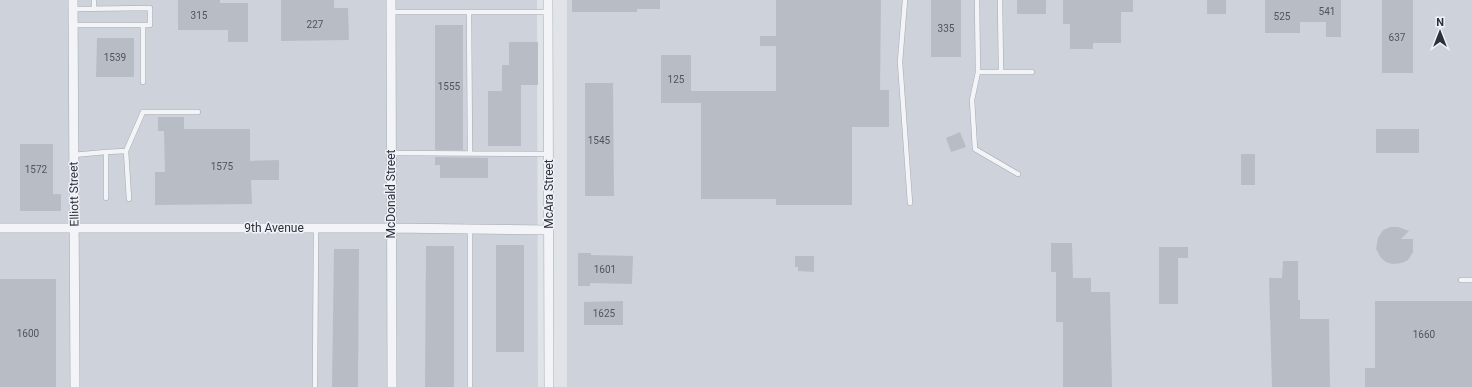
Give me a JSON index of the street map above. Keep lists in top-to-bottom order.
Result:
{
  "streets": {
    "street": [
      "Elliott Street",
      "McDonald Street",
      "McAra Street",
      "9th Avenue"
    ]
  },
  "crossings": [
    ["Elliott Street", "9th Avenue"],
    ["McDonald Street", "9th Avenue"],
    ["McAra Street", "9th Avenue"]
  ],
  "house_numbers": [
    "541",
    "315",
    "525",
    "227",
    "335",
    "637",
    "1539",
    "125",
    "1555",
    "1545",
    "1575",
    "1572",
    "1601",
    "1625",
    "1600",
    "1660"
  ],
  "north": "top"
}
